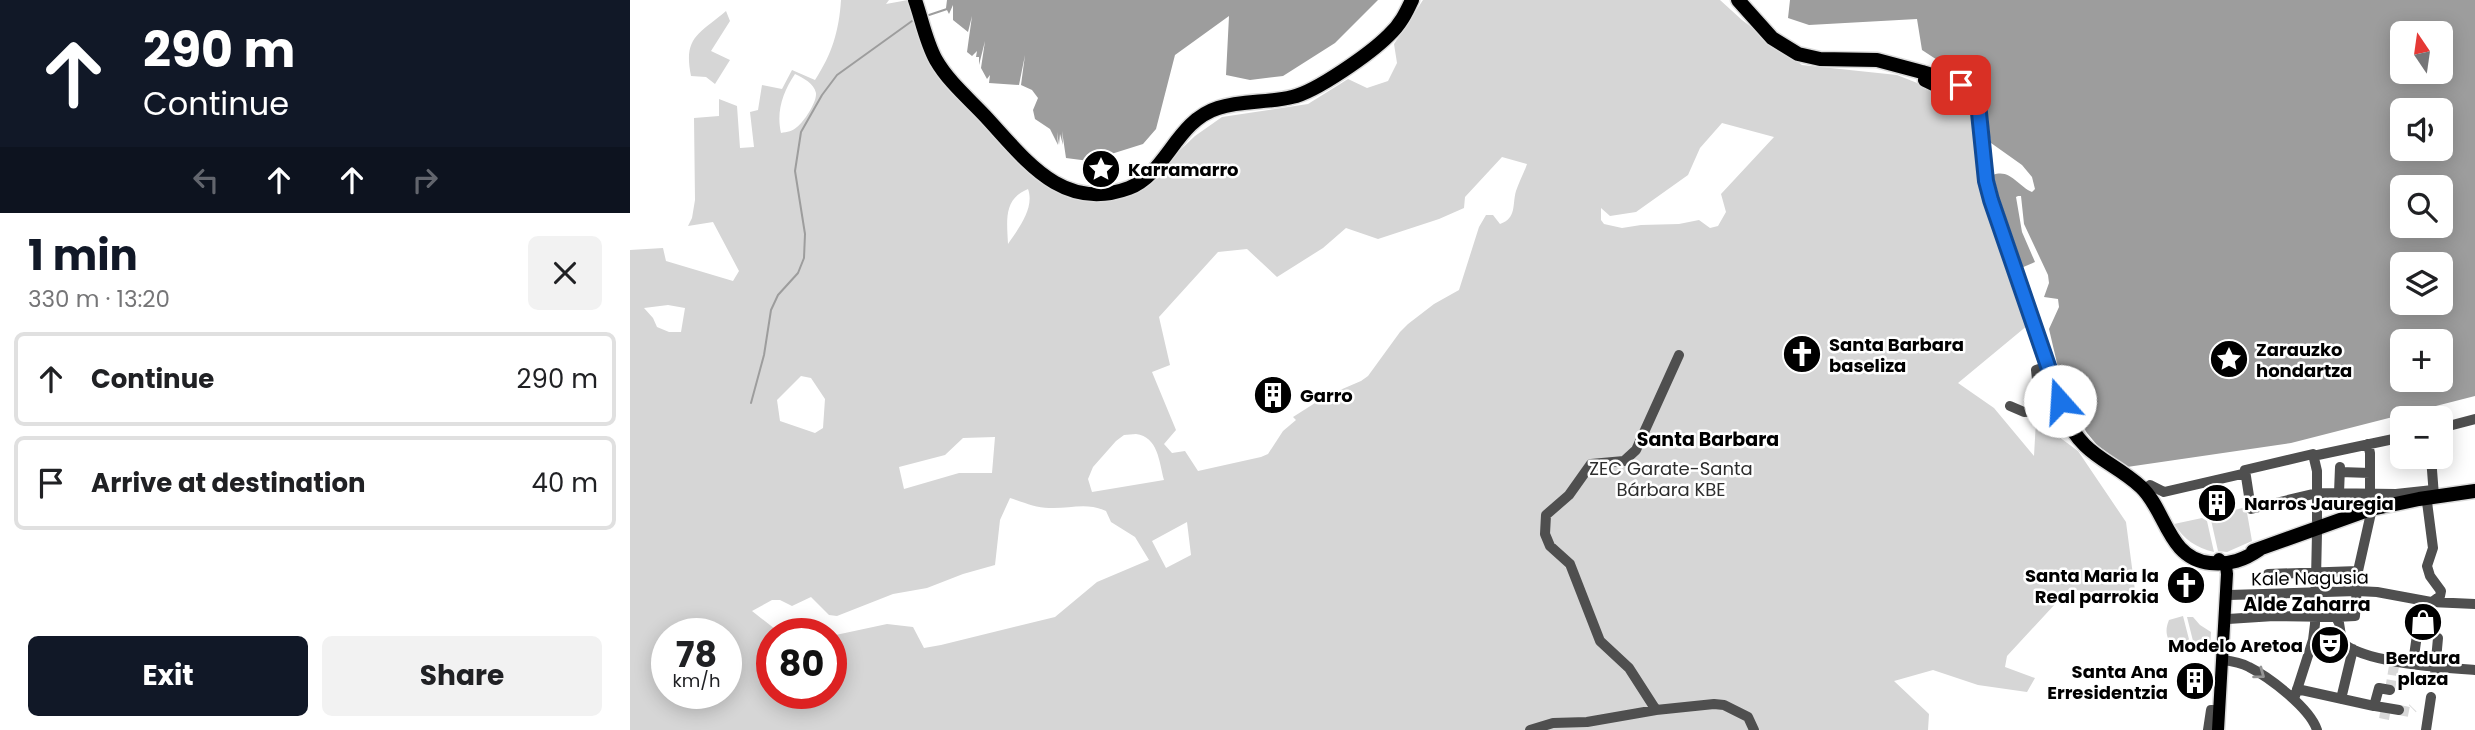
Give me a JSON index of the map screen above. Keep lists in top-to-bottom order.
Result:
{
  "streets": {
    "street": ["Kale Nagusia"]
  },
  "districts": ["Santa Barbara", "Alde Zaharra"],
  "parks": ["ZEC Garate-Santa Bárbara KBE"],
  "places": {
    "place": ["Karramarro", "Zarauzko hondartza"],
    "church": ["Santa Barbara baseliza", "Santa Maria la Real parrokia"],
    "building": ["Garro", "Narros Jauregia", "Santa Ana Erresidentzia"],
    "shop": ["Berdura plaza"],
    "theatre": ["Modelo Aretoa"]
  },
  "north": "top",
  "page": {
    "turn": ["290 m", "Continue"],
    "map_buttons": ["+", "−"],
    "heading": ["1 min", "330 m · 13:20"],
    "list": [
      {
        "name": "Continue",
        "value": "290 m"
      },
      {
        "name": "Arrive at destination",
        "value": "40 m"
      }
    ],
    "speed": "78 km/h",
    "limit": "80",
    "buttons": ["Exit", "Share"]
  }
}
